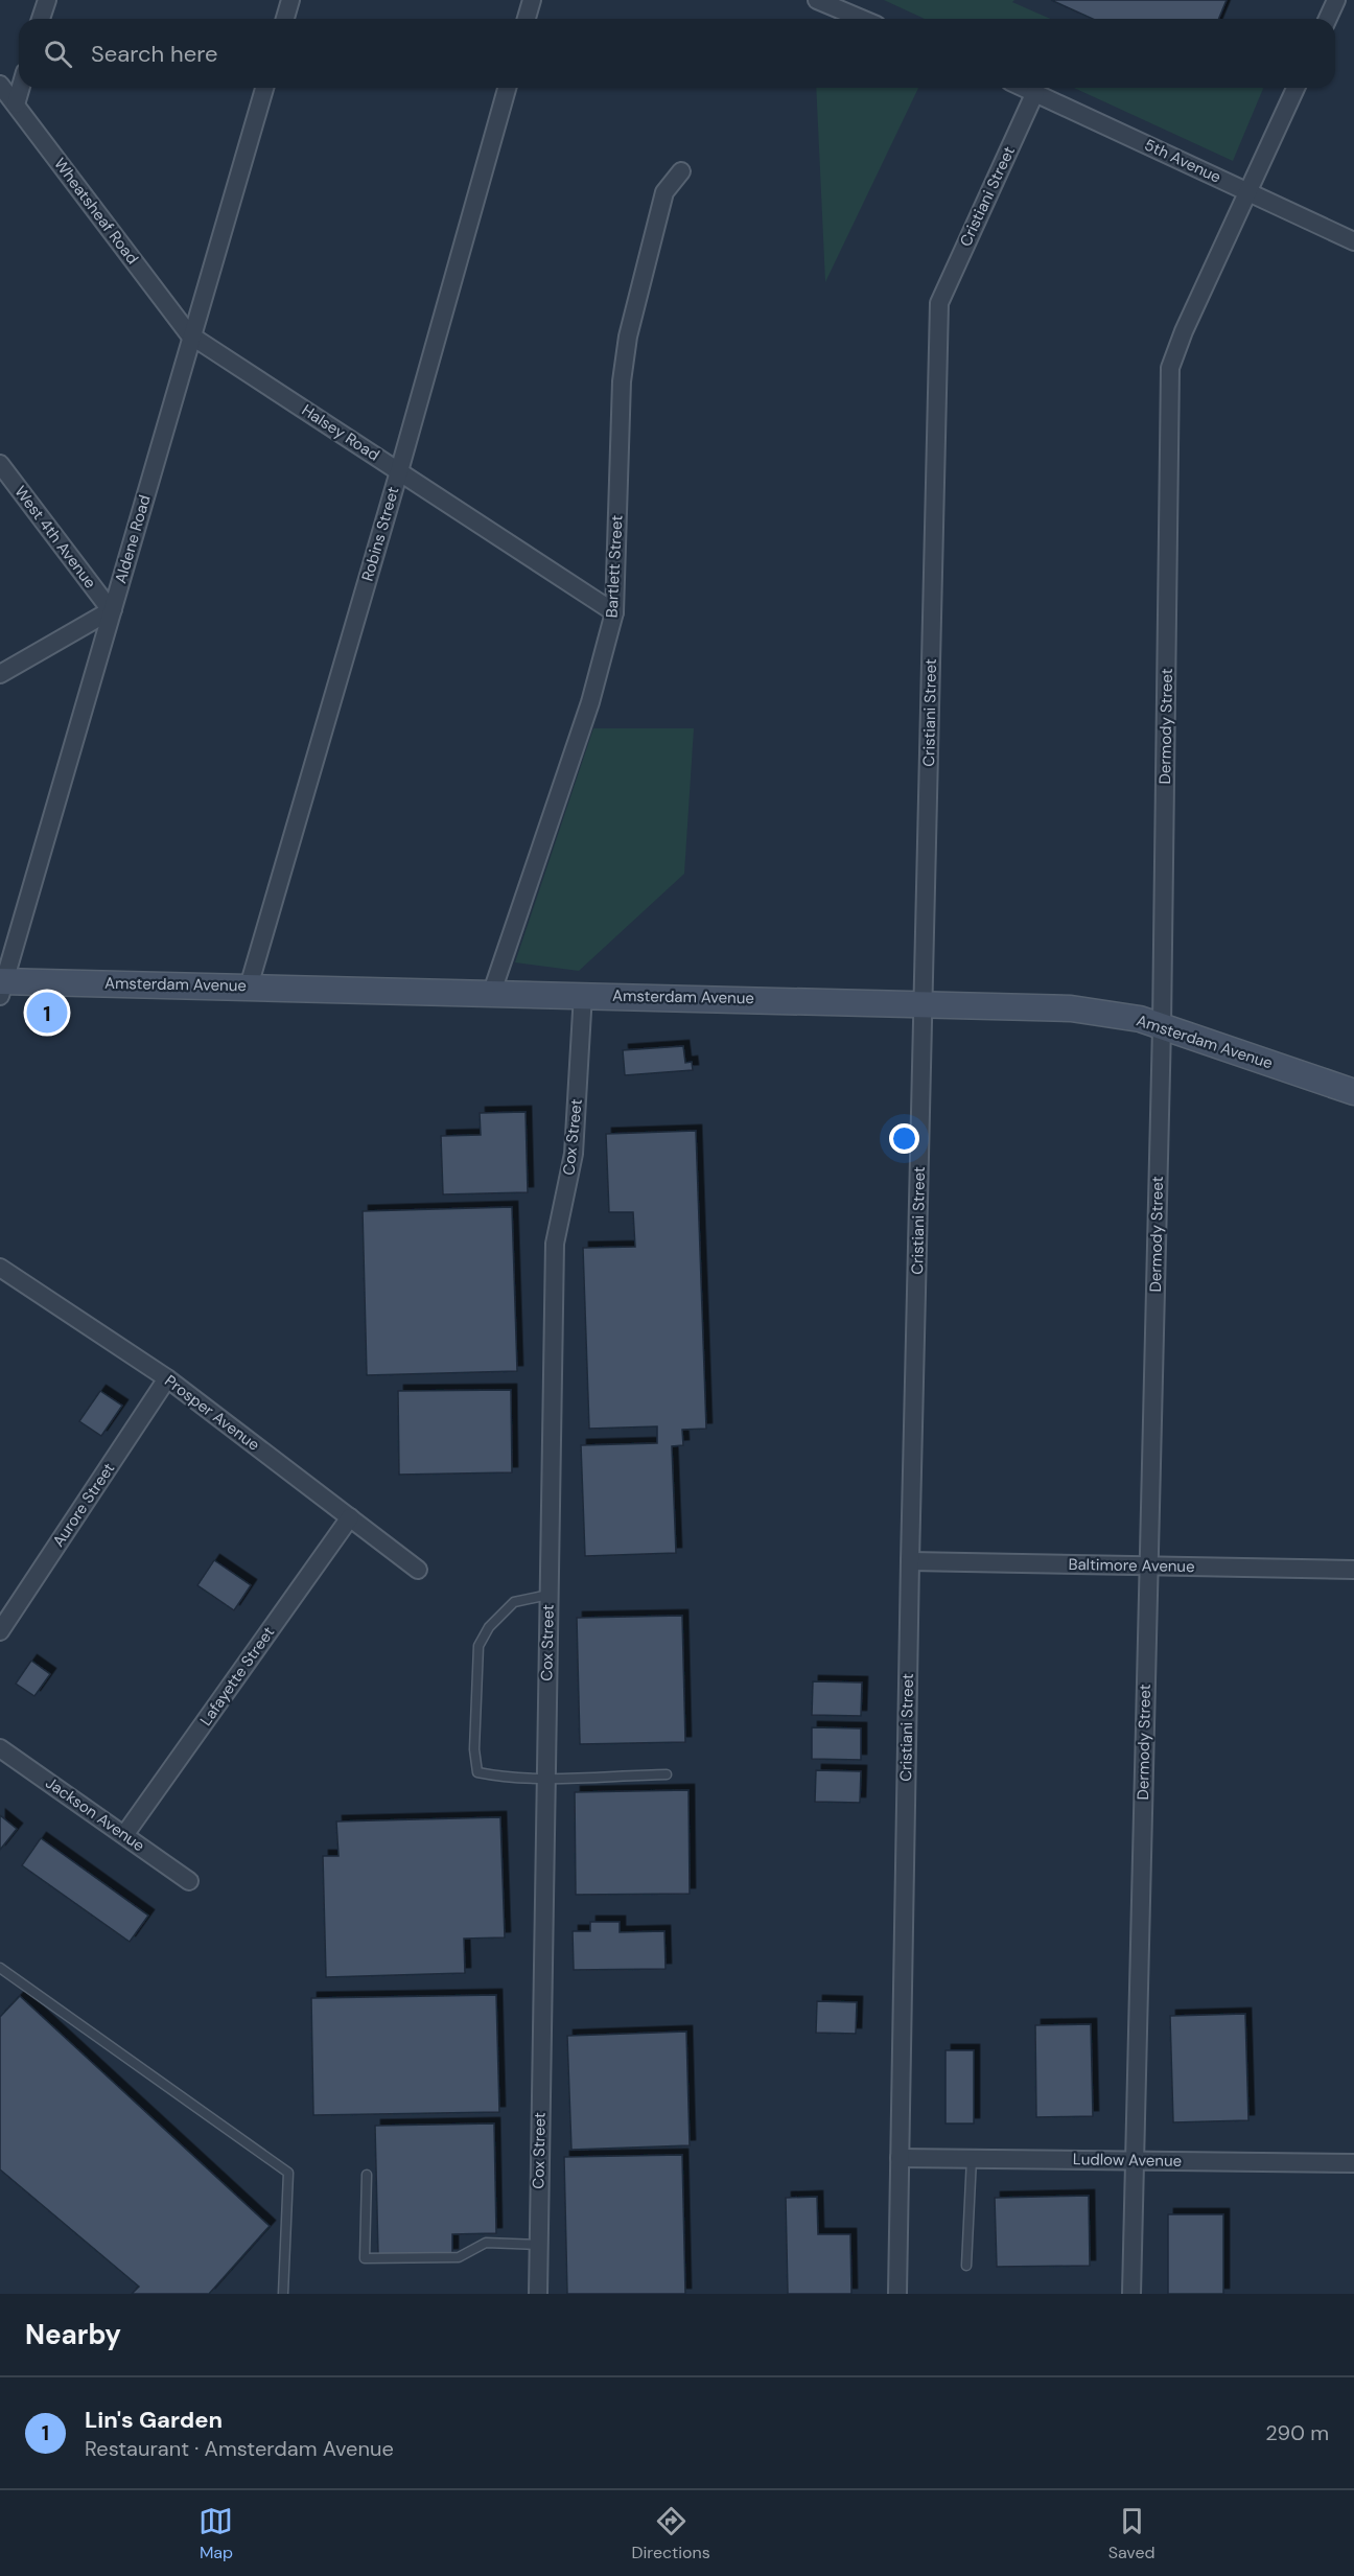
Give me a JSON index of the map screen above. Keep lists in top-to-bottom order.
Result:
{
  "streets": {
    "main road": ["Amsterdam Avenue"],
    "street": [
      "5th Avenue",
      "Cristiani Street",
      "Wheatsheaf Road",
      "Halsey Road",
      "Robins Street",
      "West 4th Avenue",
      "Aldene Road",
      "Bartlett Street",
      "Dermody Street",
      "Cox Street",
      "Prosper Avenue",
      "Aurore Street",
      "Baltimore Avenue",
      "Lafayette Street",
      "Jackson Avenue",
      "Ludlow Avenue"
    ]
  },
  "crossings": [
    ["5th Avenue", "Cristiani Street"],
    ["5th Avenue", "Dermody Street"],
    ["Cristiani Street", "Amsterdam Avenue"],
    ["Cristiani Street", "Baltimore Avenue"],
    ["Cristiani Street", "Ludlow Avenue"],
    ["Wheatsheaf Road", "Halsey Road"],
    ["Wheatsheaf Road", "Aldene Road"],
    ["Halsey Road", "Robins Street"],
    ["Halsey Road", "Aldene Road"],
    ["Halsey Road", "Bartlett Street"],
    ["Robins Street", "Amsterdam Avenue"],
    ["West 4th Avenue", "Aldene Road"],
    ["Aldene Road", "Amsterdam Avenue"],
    ["Bartlett Street", "Amsterdam Avenue"],
    ["Dermody Street", "Amsterdam Avenue"],
    ["Dermody Street", "Baltimore Avenue"],
    ["Dermody Street", "Ludlow Avenue"],
    ["Amsterdam Avenue", "Cox Street"],
    ["Prosper Avenue", "Aurore Street"],
    ["Prosper Avenue", "Lafayette Street"],
    ["Lafayette Street", "Jackson Avenue"]
  ],
  "page": {
    "search": "Search here",
    "pins": "1",
    "heading": "Nearby",
    "list": [
      {
        "mark": "1",
        "name": "Lin's Garden",
        "note": "Restaurant · Amsterdam Avenue",
        "value": "290 m"
      }
    ],
    "nav": ["Map", "Directions", "Saved"]
  }
}
